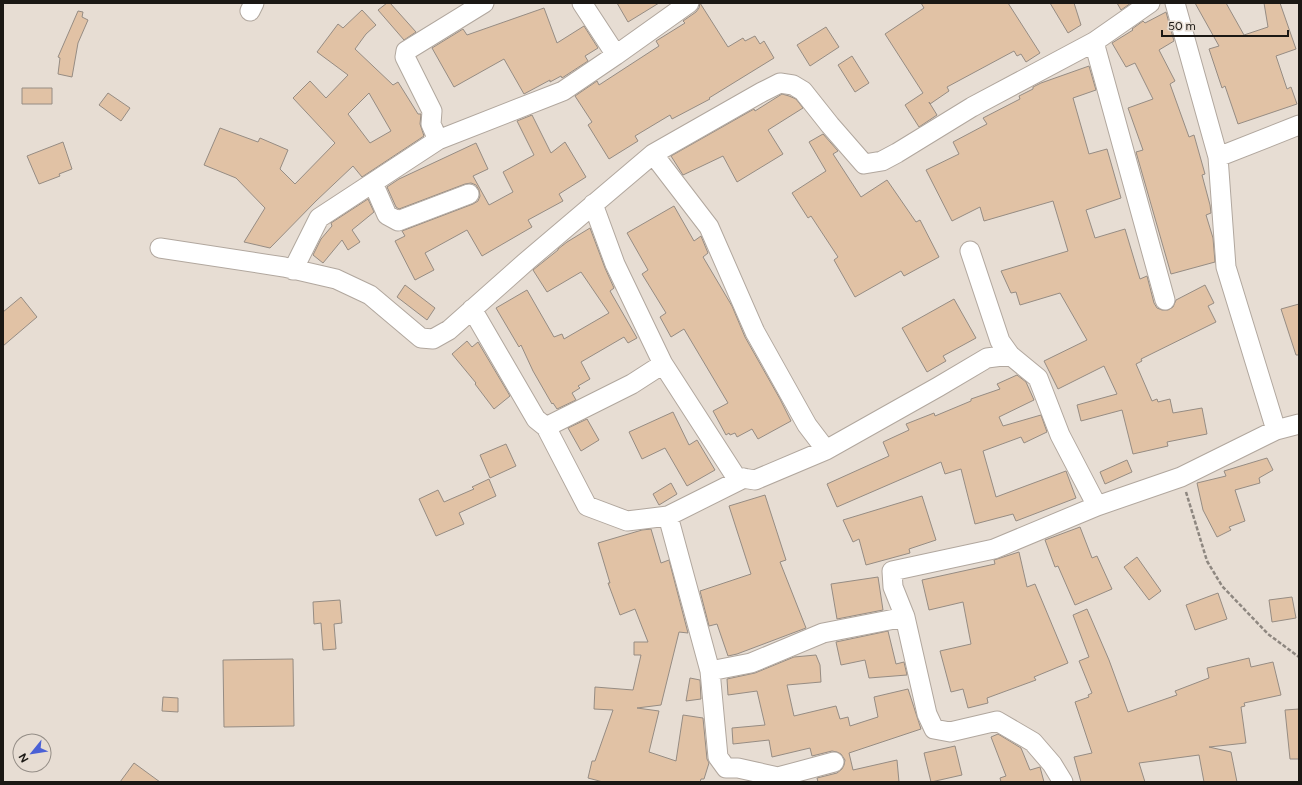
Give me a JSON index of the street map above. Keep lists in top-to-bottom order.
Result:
{
  "scale_bar": "50 m",
  "north": "bottom left"
}
